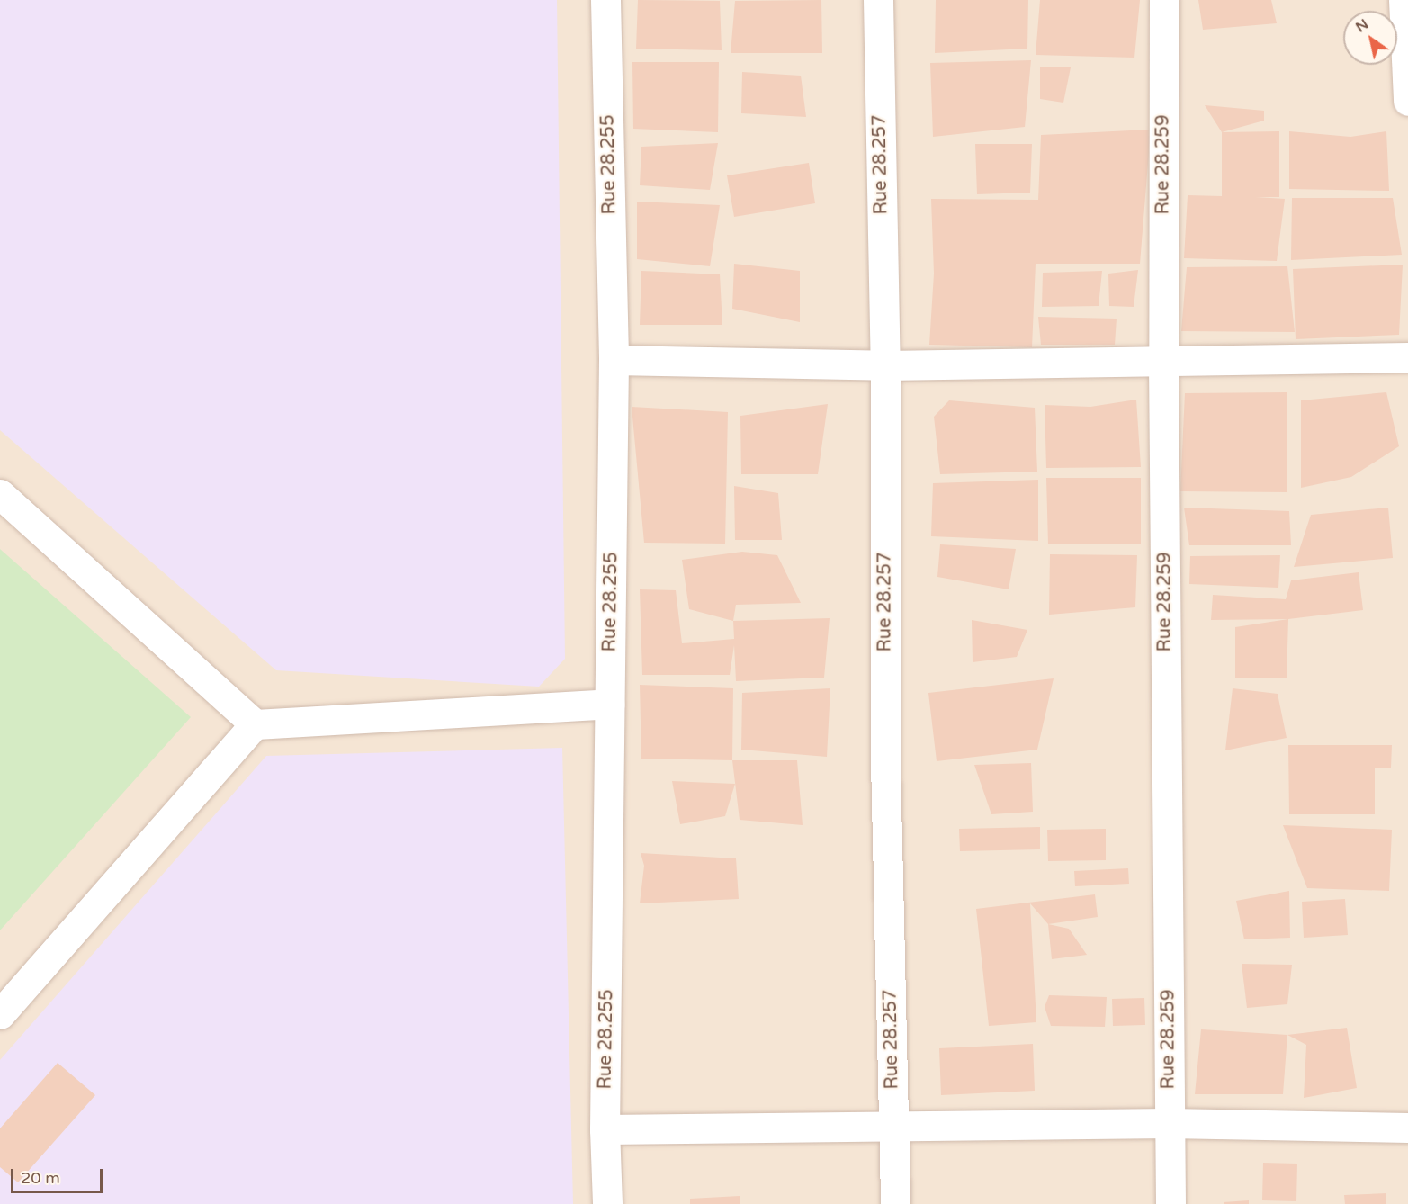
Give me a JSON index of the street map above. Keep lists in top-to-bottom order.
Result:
{
  "streets": {
    "street": ["Rue 28.255", "Rue 28.257", "Rue 28.259"]
  },
  "scale_bar": "20 m",
  "north": "top left"
}
